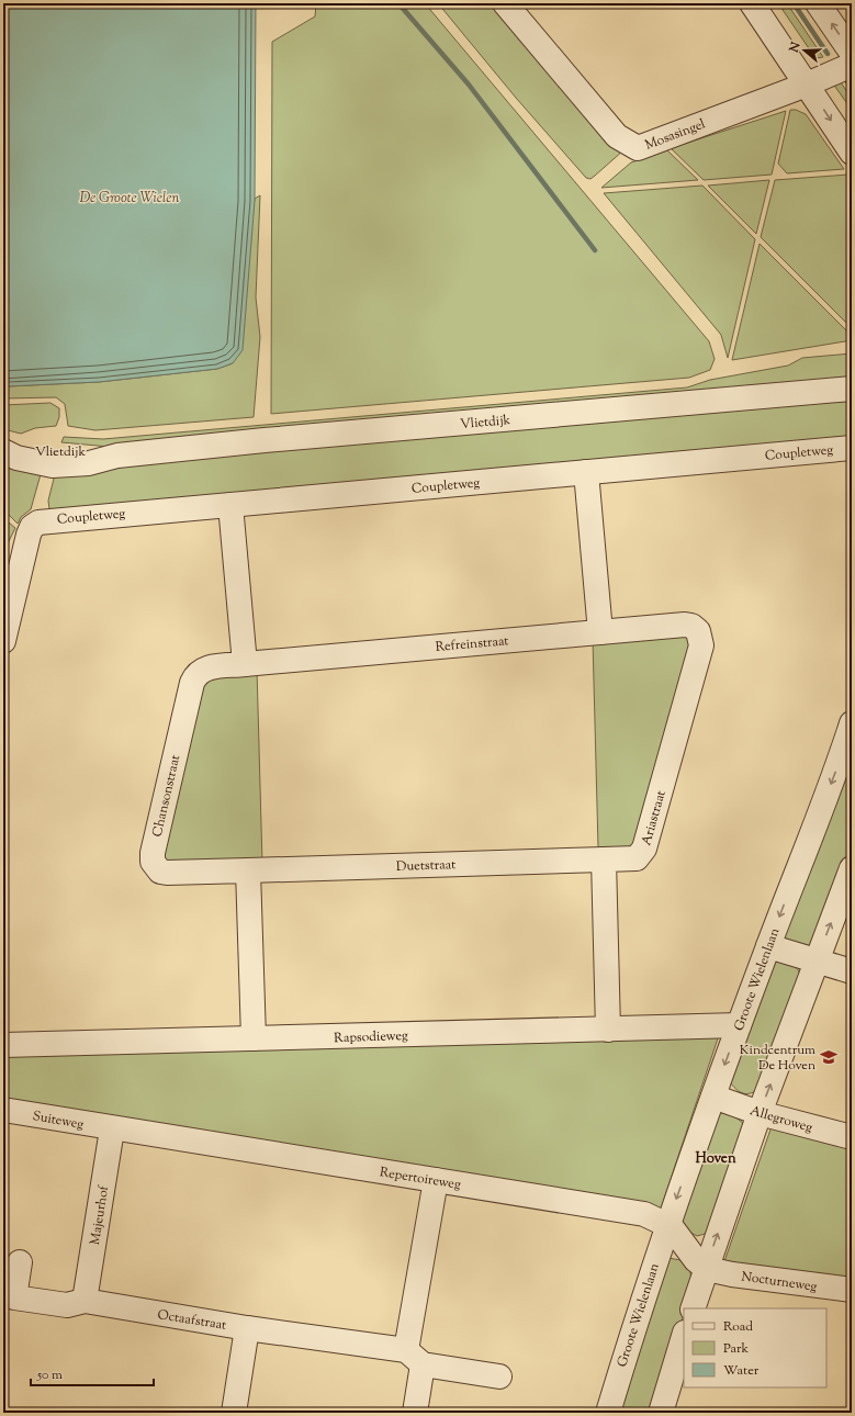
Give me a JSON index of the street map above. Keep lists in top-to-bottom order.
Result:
{
  "streets": {
    "street": [
      "Mosasingel",
      "Vlietdijk",
      "Coupletweg",
      "Refreinstraat",
      "Chansonstraat",
      "Ariastraat",
      "Duetstraat",
      "Groote Wielenlaan",
      "Rapsodieweg",
      "Allegroweg",
      "Suiteweg",
      "Repertoireweg",
      "Majeurhof",
      "Nocturneweg",
      "Octaafstraat"
    ]
  },
  "crossings": [
    ["Refreinstraat", "Chansonstraat"],
    ["Refreinstraat", "Ariastraat"],
    ["Chansonstraat", "Duetstraat"],
    ["Ariastraat", "Duetstraat"],
    ["Groote Wielenlaan", "Rapsodieweg"],
    ["Groote Wielenlaan", "Allegroweg"],
    ["Groote Wielenlaan", "Repertoireweg"],
    ["Suiteweg", "Repertoireweg"],
    ["Suiteweg", "Majeurhof"],
    ["Repertoireweg", "Majeurhof"],
    ["Repertoireweg", "Nocturneweg"],
    ["Majeurhof", "Octaafstraat"]
  ],
  "districts": ["Hoven"],
  "water": ["De Groote Wielen"],
  "places": {
    "school or university": ["Kindcentrum De Hoven"]
  },
  "legend": ["Road", "Park", "Water"],
  "scale_bar": "50 m",
  "north": "left"
}
